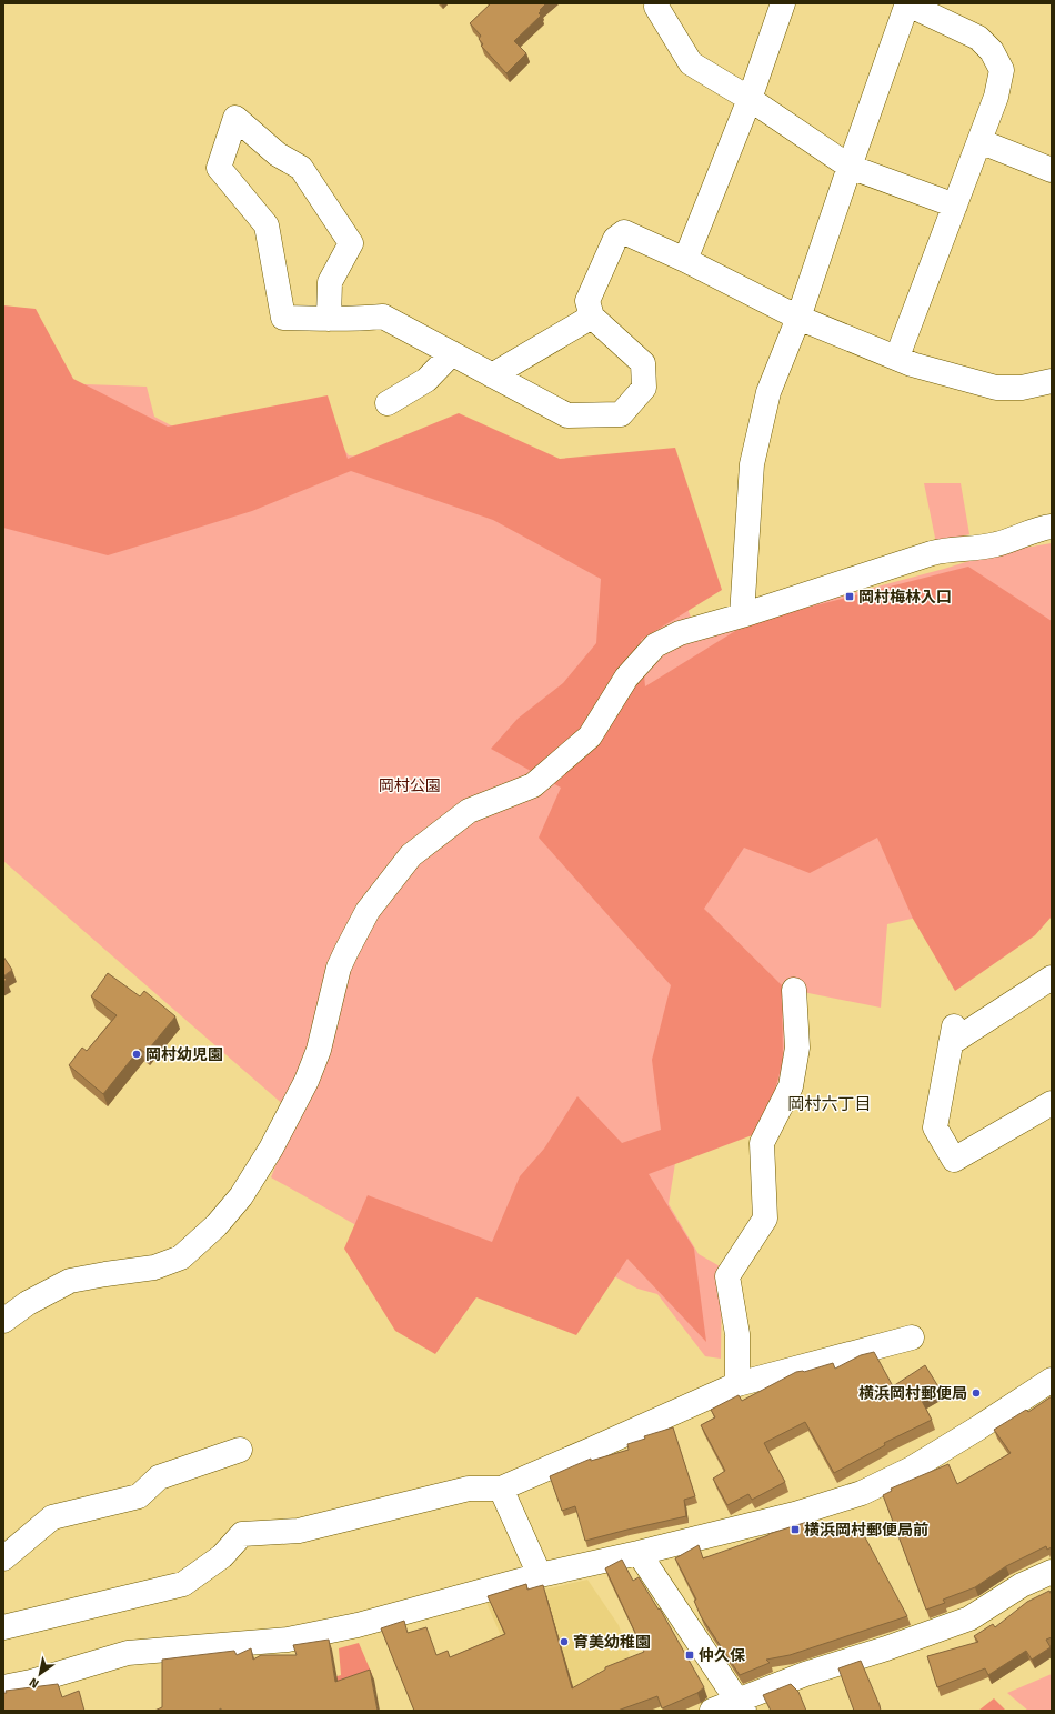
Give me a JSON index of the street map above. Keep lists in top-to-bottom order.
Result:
{
  "districts": ["岡村六丁目"],
  "parks": ["岡村公園"],
  "places": {
    "transit": ["岡村梅林入口", "横浜岡村郵便局前", "仲久保"],
    "other": ["岡村幼児園", "横浜岡村郵便局", "育美幼稚園"]
  },
  "north": "bottom left"
}
